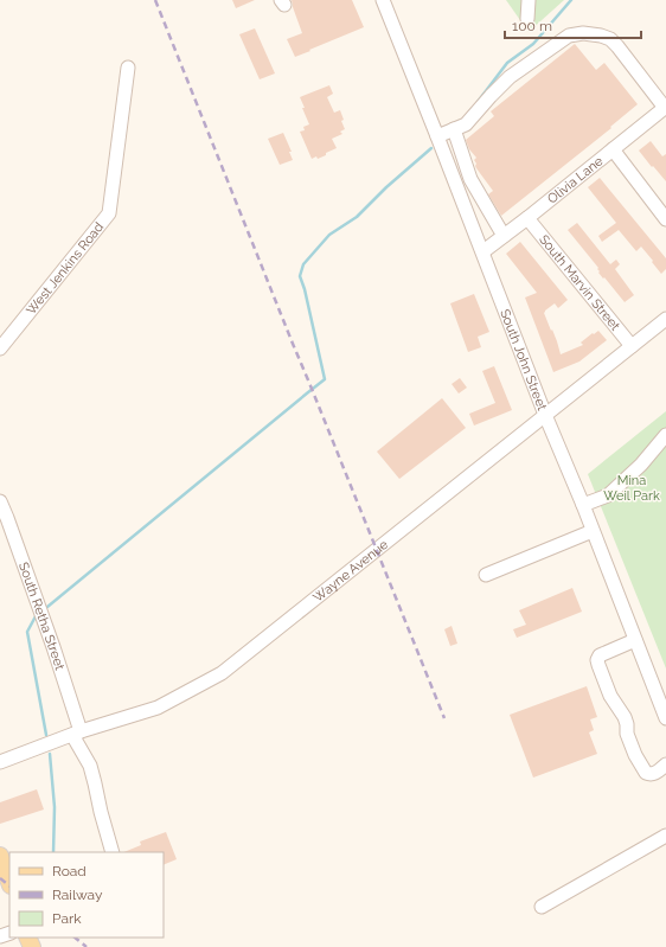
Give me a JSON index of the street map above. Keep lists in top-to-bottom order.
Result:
{
  "streets": {
    "street": [
      "Olivia Lane",
      "West Jenkins Road",
      "South Marvin Street",
      "South John Street",
      "Wayne Avenue",
      "South Retha Street"
    ]
  },
  "crossings": [
    ["Olivia Lane", "South Marvin Street"],
    ["Olivia Lane", "South John Street"],
    ["South Marvin Street", "Wayne Avenue"],
    ["South John Street", "Wayne Avenue"],
    ["Wayne Avenue", "South Retha Street"]
  ],
  "parks": ["Mina Weil Park"],
  "legend": ["Road", "Railway", "Park"],
  "scale_bar": "100 m"
}
